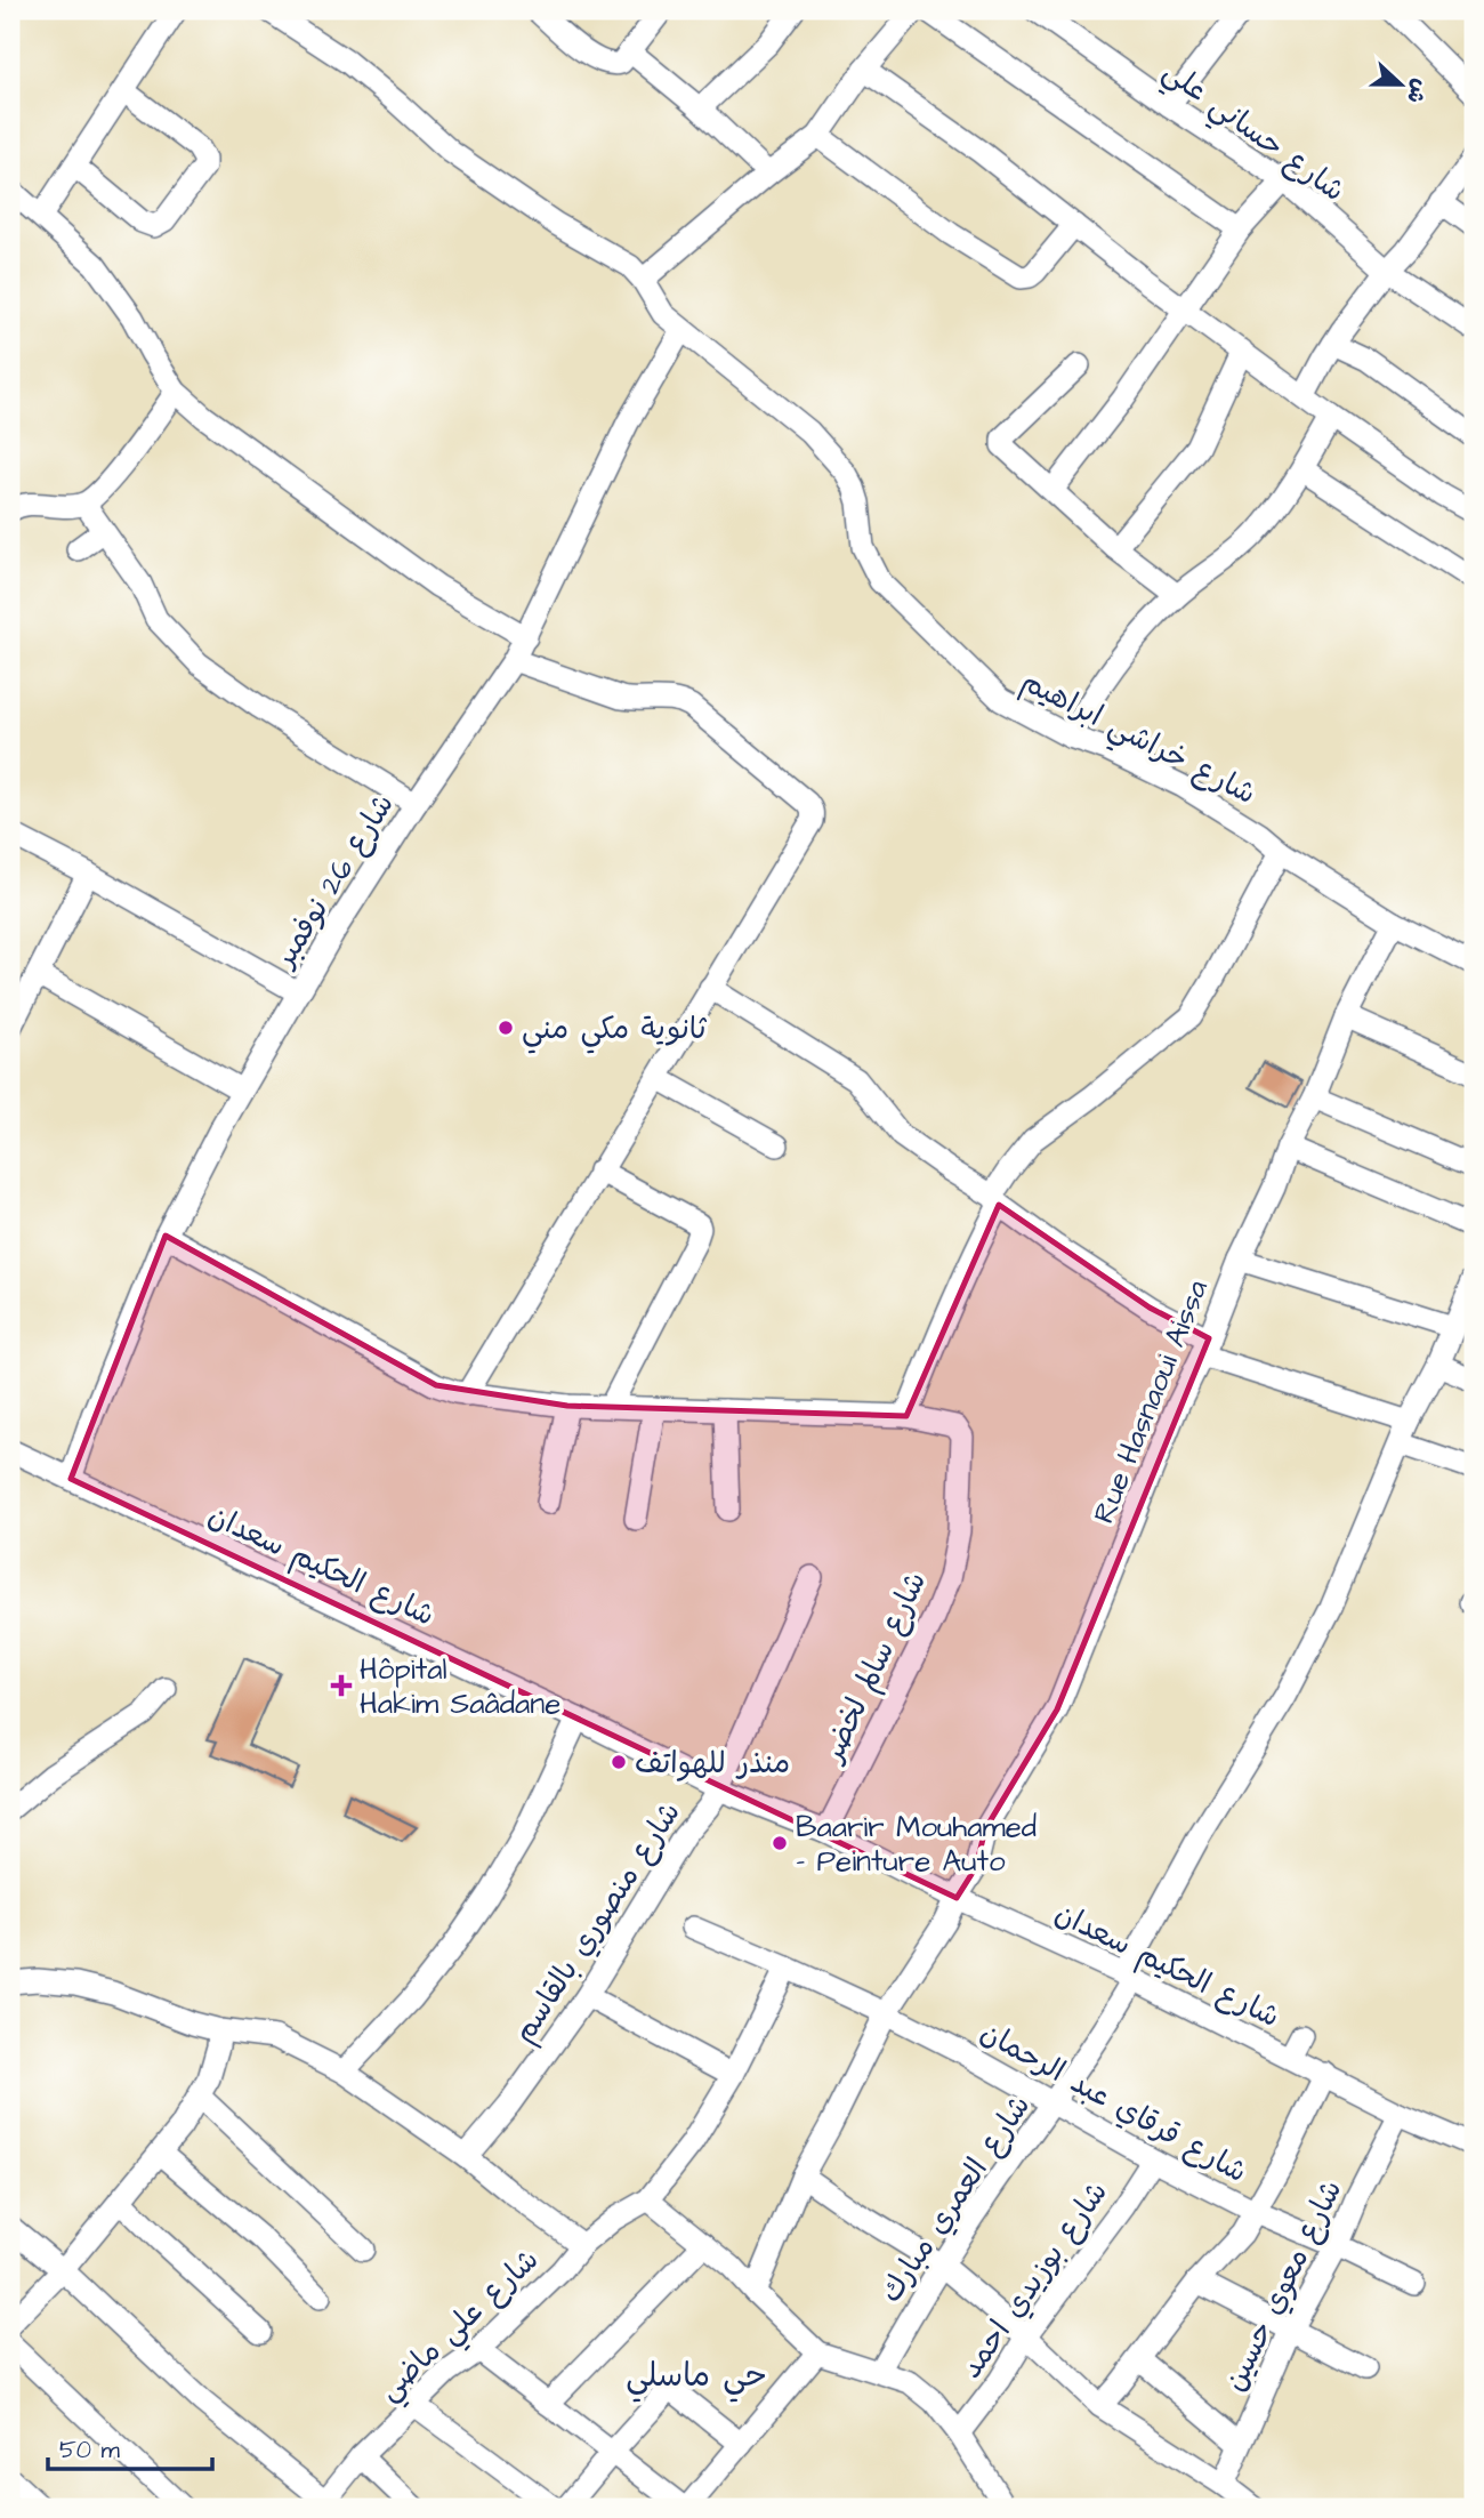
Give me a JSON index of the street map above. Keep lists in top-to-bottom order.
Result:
{
  "streets": {
    "street": [
      "شارع حساني علي",
      "شارع خراشي ابراهيم",
      "شارع 26 نوفمبر",
      "Rue Hasnaoui Aissa",
      "شارع الحكيم سعدان",
      "شارع سالم لخضر",
      "شارع منصوري بالقاسم",
      "شارع قرقاي عبد الرحمان",
      "شارع العمري مبارك",
      "شارع بوزيدي احمد",
      "شارع معوي حسين",
      "شارع علي ماضي"
    ]
  },
  "crossings": [
    ["شارع خراشي ابراهيم", "شارع 26 نوفمبر"],
    ["شارع خراشي ابراهيم", "Rue Hasnaoui Aissa"],
    ["شارع 26 نوفمبر", "شارع الحكيم سعدان"],
    ["Rue Hasnaoui Aissa", "شارع الحكيم سعدان"],
    ["Rue Hasnaoui Aissa", "شارع قرقاي عبد الرحمان"],
    ["شارع الحكيم سعدان", "شارع سالم لخضر"],
    ["شارع الحكيم سعدان", "شارع منصوري بالقاسم"],
    ["شارع الحكيم سعدان", "شارع العمري مبارك"],
    ["شارع الحكيم سعدان", "شارع معوي حسين"],
    ["شارع قرقاي عبد الرحمان", "شارع العمري مبارك"],
    ["شارع قرقاي عبد الرحمان", "شارع بوزيدي احمد"],
    ["شارع قرقاي عبد الرحمان", "شارع معوي حسين"]
  ],
  "districts": ["حي ماسلي"],
  "places": {
    "other": ["ثانوية مكي مني", "منذر للهواتف", "Baarir Mouhamed - Peinture Auto"],
    "health": ["Hôpital Hakim Saâdane"]
  },
  "scale_bar": "50 m",
  "north": "right"
}
